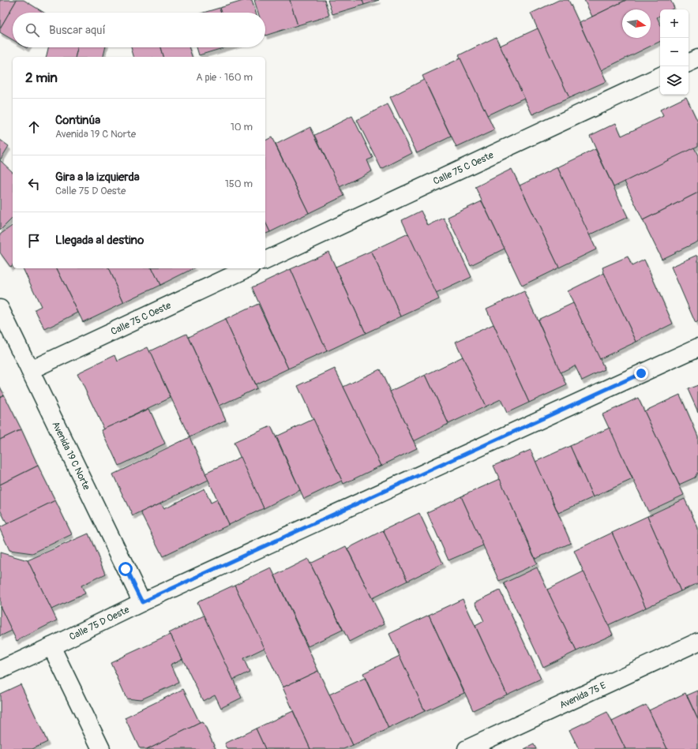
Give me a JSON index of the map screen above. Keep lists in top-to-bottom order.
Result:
{
  "streets": {
    "street": [
      "Calle 75 C Oeste",
      "Avenida 19 C Norte",
      "Calle 75 D Oeste",
      "Avenida 75 E"
    ]
  },
  "crossings": [
    ["Calle 75 C Oeste", "Avenida 19 C Norte"],
    ["Avenida 19 C Norte", "Calle 75 D Oeste"]
  ],
  "north": "right",
  "page": {
    "map_buttons": ["+", "−"],
    "search": "Buscar aquí",
    "heading": ["2 min", "A pie · 160 m"],
    "list": [
      ["Continúa", "Avenida 19 C Norte", "10 m"],
      ["Gira a la izquierda", "Calle 75 D Oeste", "150 m"],
      "Llegada al destino"
    ]
  }
}
